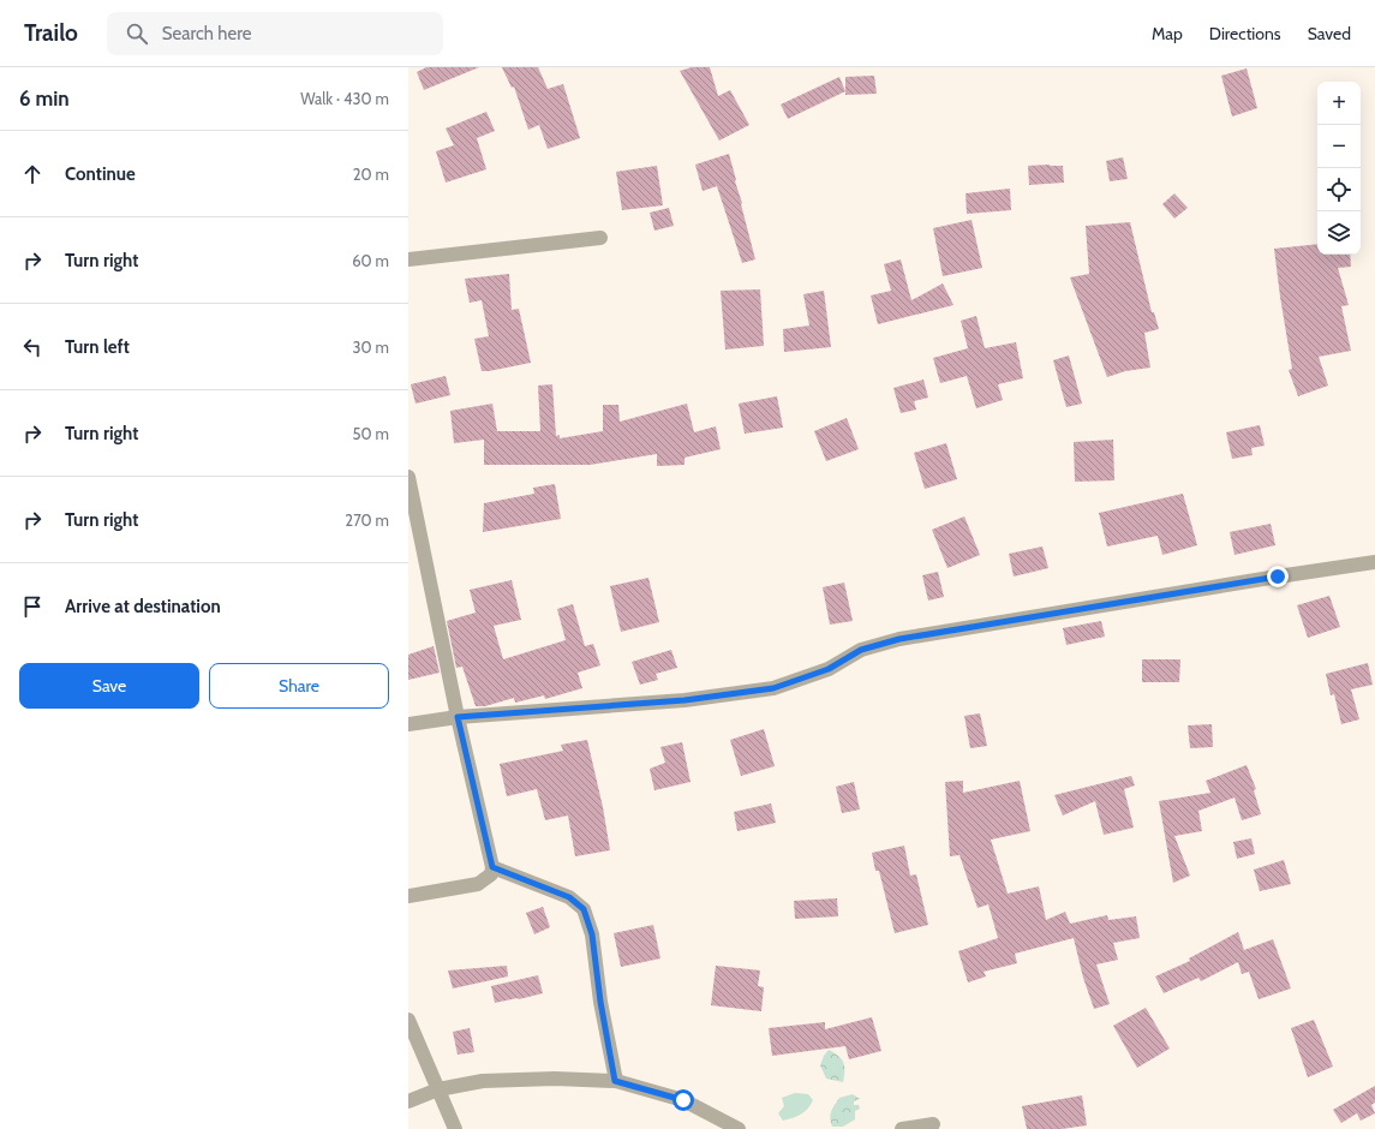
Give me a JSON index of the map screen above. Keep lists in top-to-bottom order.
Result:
{
  "page": {
    "header": "Trailo",
    "search": "Search here",
    "nav": ["Map", "Directions", "Saved"],
    "heading": ["6 min", "Walk · 430 m"],
    "map_buttons": ["+", "−"],
    "list": [
      ["Continue", "20 m"],
      ["Turn right", "60 m"],
      ["Turn left", "30 m"],
      ["Turn right", "50 m"],
      ["Turn right", "270 m"],
      "Arrive at destination"
    ],
    "buttons": ["Save", "Share"]
  }
}
